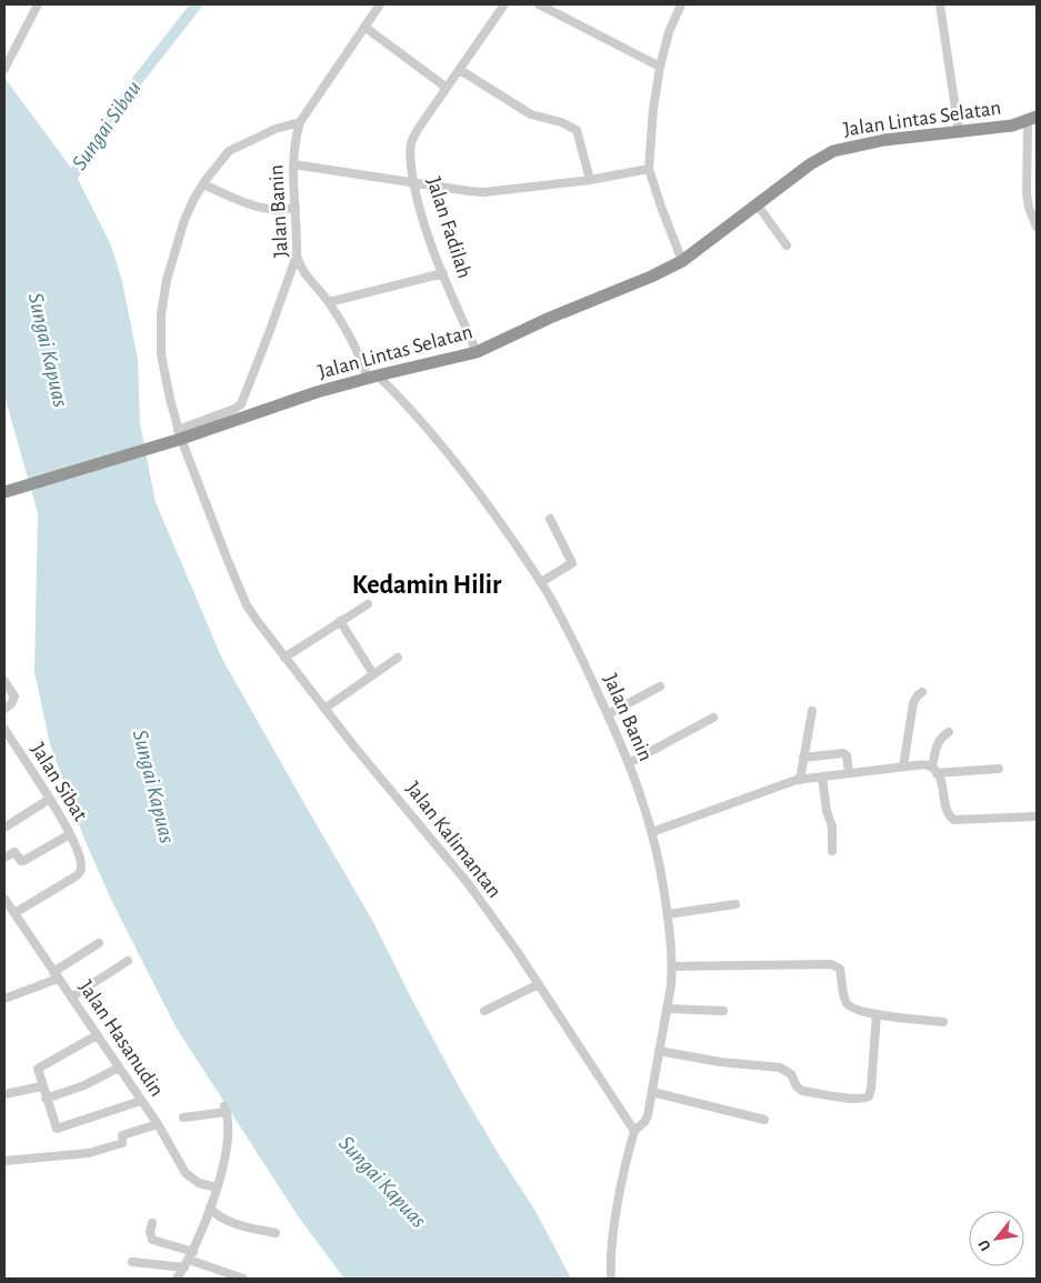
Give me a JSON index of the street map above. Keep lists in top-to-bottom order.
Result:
{
  "streets": {
    "highway": ["Jalan Lintas Selatan"],
    "street": [
      "Jalan Banin",
      "Jalan Fadilah",
      "Jalan Sibat",
      "Jalan Kalimantan",
      "Jalan Hasanudin"
    ]
  },
  "crossings": [
    ["Jalan Lintas Selatan", "Jalan Banin"],
    ["Jalan Lintas Selatan", "Jalan Fadilah"],
    ["Jalan Lintas Selatan", "Jalan Kalimantan"],
    ["Jalan Banin", "Jalan Kalimantan"],
    ["Jalan Sibat", "Jalan Hasanudin"]
  ],
  "districts": ["Kedamin Hilir"],
  "water": ["Sungai Sibau", "Sungai Kapuas"],
  "north": "bottom left"
}
